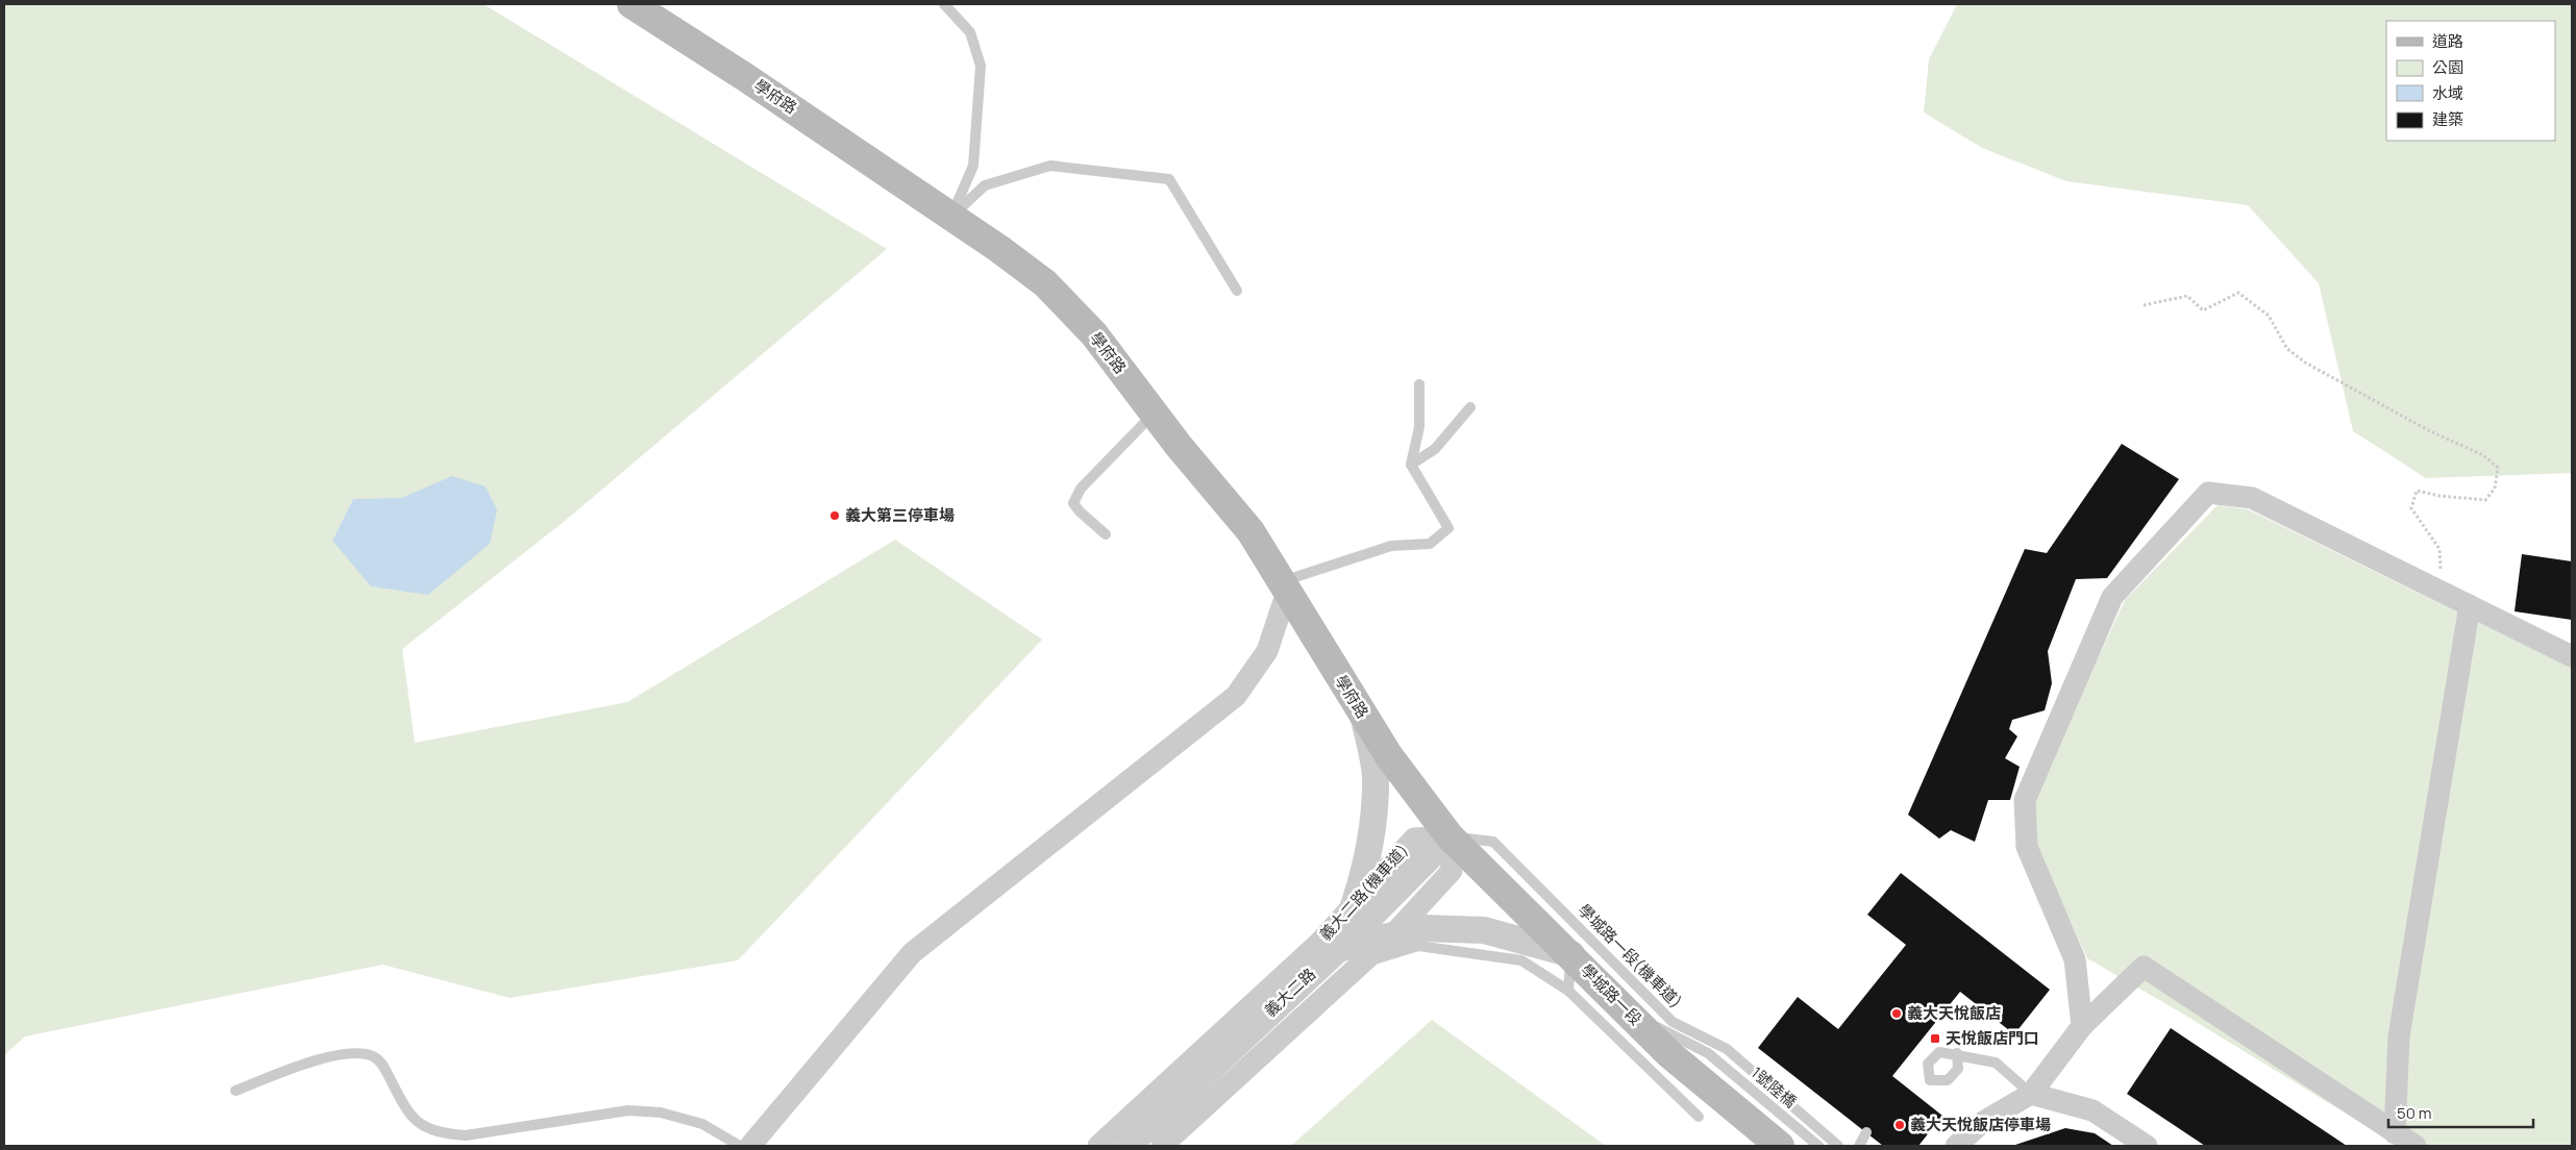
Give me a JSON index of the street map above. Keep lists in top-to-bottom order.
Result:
{
  "streets": {
    "main road": ["學府路", "學城路一段"],
    "street": ["義大二路(機車道)", "義大二路"],
    "lane": ["學城路一段(機車道)", "1號陸橋"]
  },
  "crossings": [
    ["學府路", "義大二路(機車道)"],
    ["學府路", "學城路一段(機車道)"],
    ["學府路", "義大二路"],
    ["學府路", "學城路一段"],
    ["義大二路(機車道)", "學城路一段(機車道)"],
    ["義大二路(機車道)", "義大二路"],
    ["義大二路(機車道)", "學城路一段"],
    ["學城路一段(機車道)", "義大二路"],
    ["學城路一段(機車道)", "學城路一段"],
    ["義大二路", "學城路一段"],
    ["學城路一段", "1號陸橋"]
  ],
  "places": {
    "other": ["義大第三停車場", "義大天悅飯店", "義大天悅飯店停車場"],
    "transit": ["天悅飯店門口"]
  },
  "legend": [
    "道路",
    "公園",
    "水域",
    "建築"
  ],
  "scale_bar": "50 m"
}
